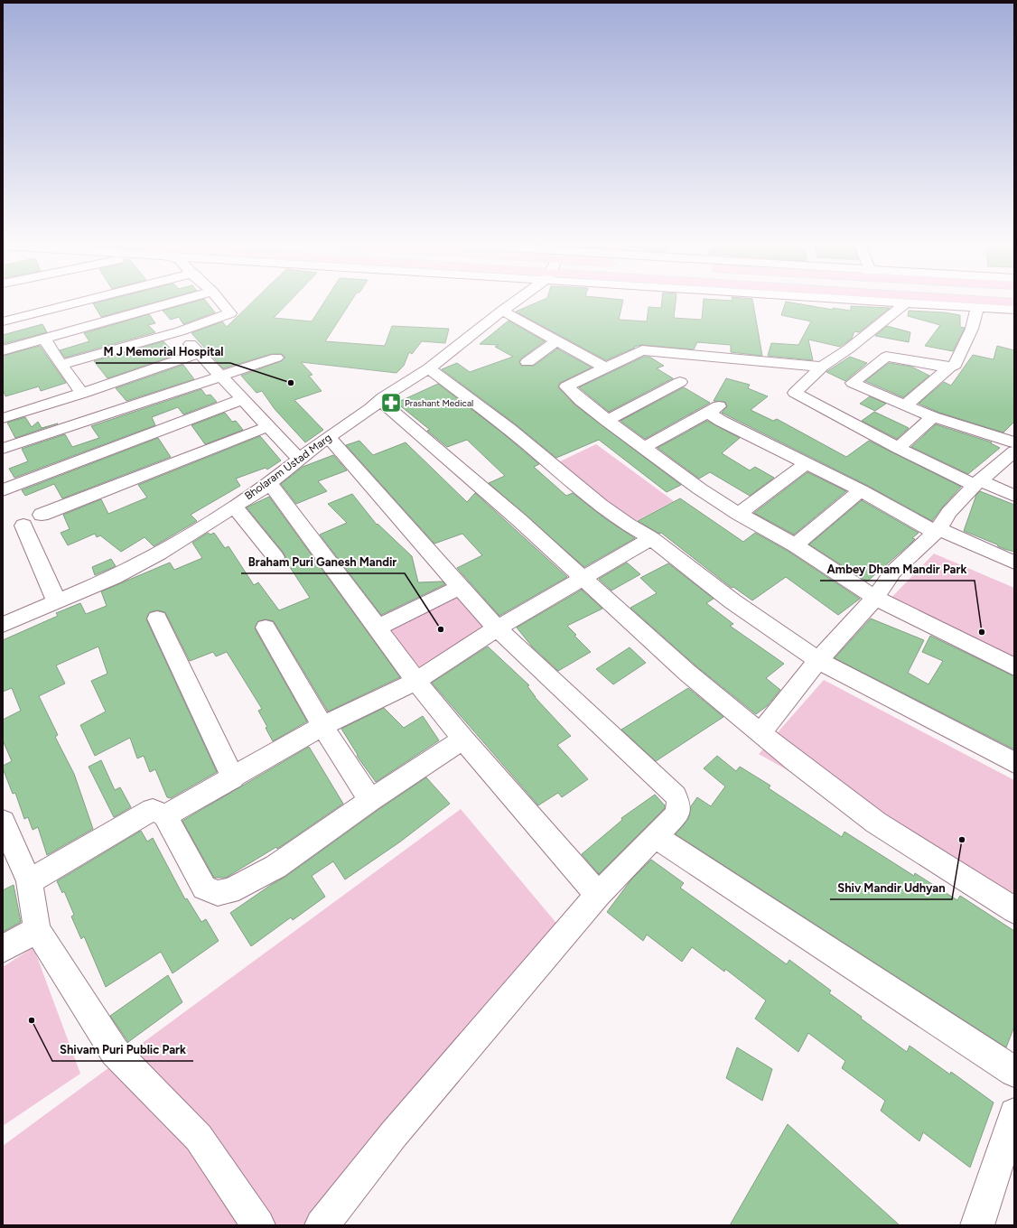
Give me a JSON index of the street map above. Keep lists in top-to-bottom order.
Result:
{
  "streets": {
    "street": ["Bholaram Ustad Marg"]
  },
  "places": {
    "other": [
      "M J Memorial Hospital",
      "Braham Puri Ganesh Mandir",
      "Ambey Dham Mandir Park",
      "Shiv Mandir Udhyan",
      "Shivam Puri Public Park"
    ],
    "pharmacy": ["Prashant Medical"]
  }
}
